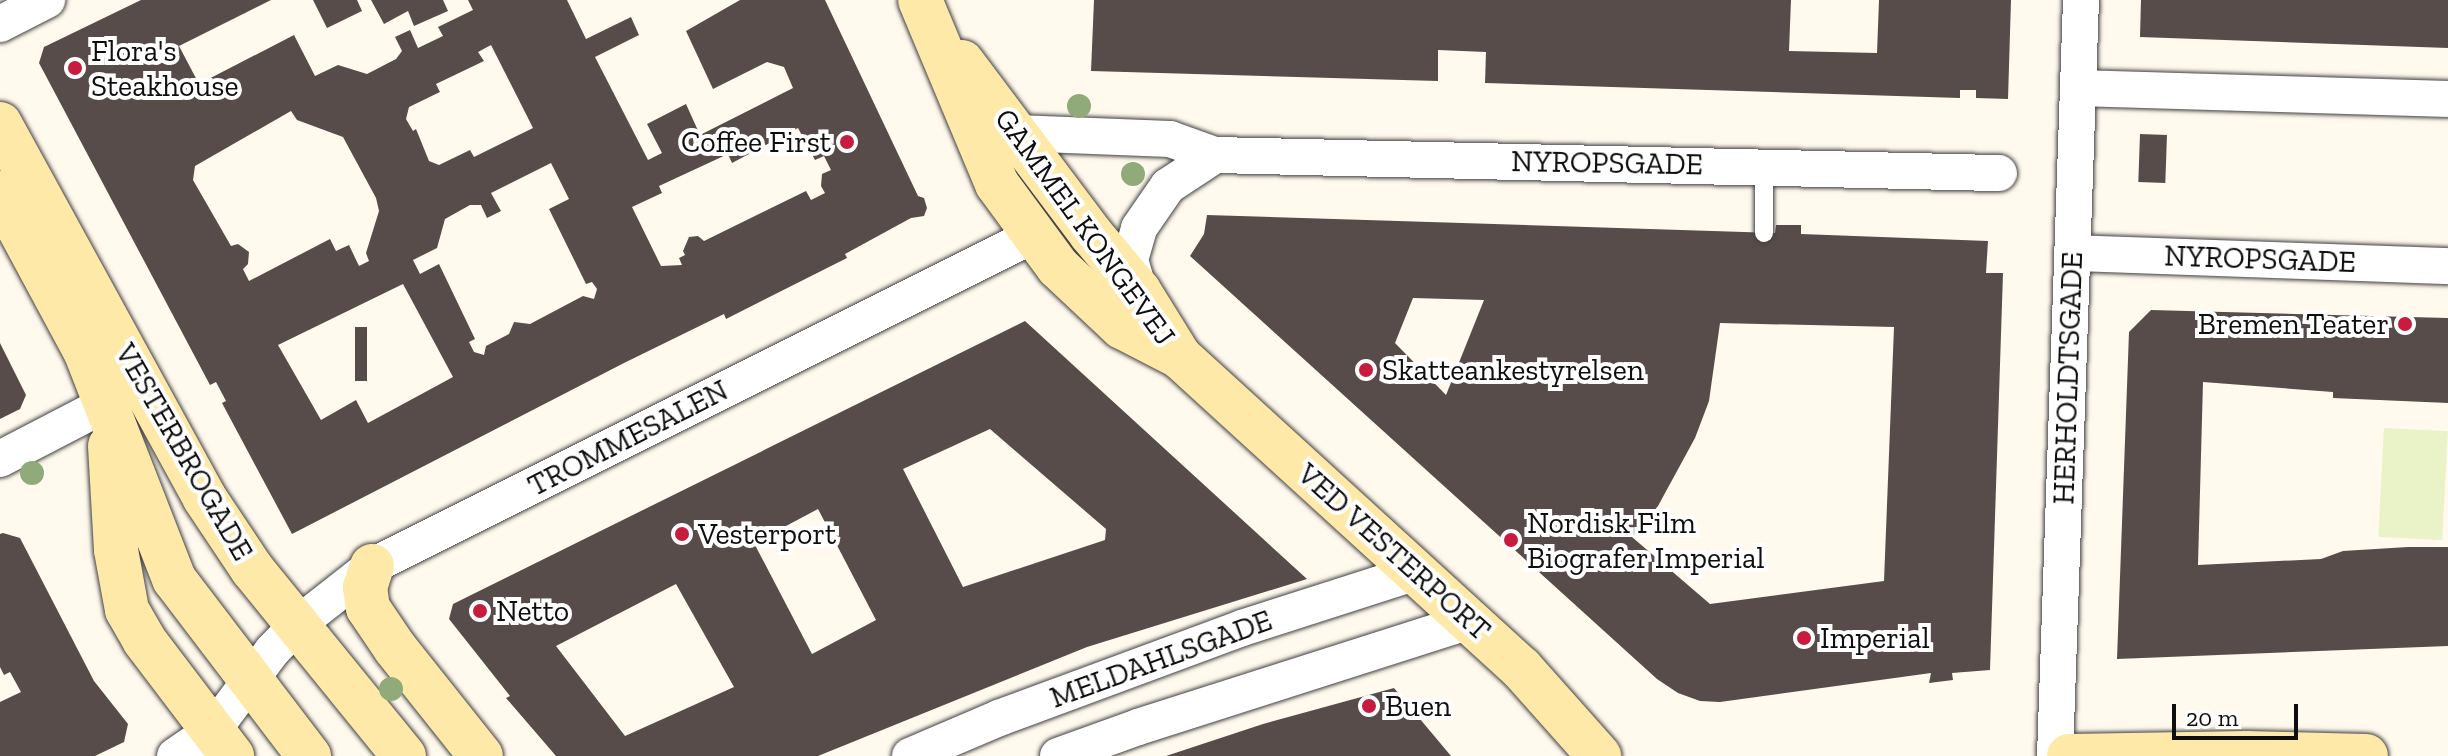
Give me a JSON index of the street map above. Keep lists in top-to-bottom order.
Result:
{
  "streets": {
    "street": [
      "NYROPSGADE",
      "GAMMEL KONGEVEJ",
      "HERHOLDTSGADE",
      "TROMMESALEN",
      "VESTERBROGADE",
      "VED VESTERPORT",
      "MELDAHLSGADE"
    ]
  },
  "crossings": [
    ["NYROPSGADE", "GAMMEL KONGEVEJ"],
    ["NYROPSGADE", "HERHOLDTSGADE"],
    ["GAMMEL KONGEVEJ", "TROMMESALEN"],
    ["GAMMEL KONGEVEJ", "VED VESTERPORT"],
    ["TROMMESALEN", "VESTERBROGADE"],
    ["VED VESTERPORT", "MELDAHLSGADE"]
  ],
  "places": [
    "Flora's Steakhouse",
    "Coffee First",
    "Bremen Teater",
    "Skatteankestyrelsen",
    "Vesterport",
    "Nordisk Film Biografer Imperial",
    "Netto",
    "Imperial",
    "Buen"
  ],
  "scale_bar": "20 m"
}
